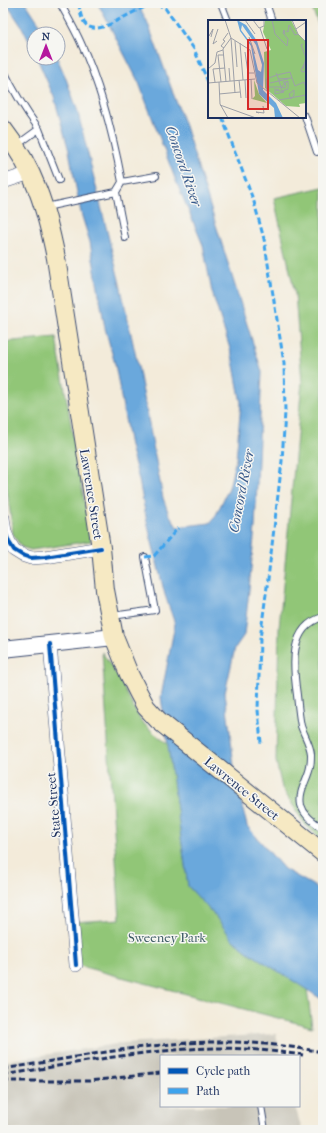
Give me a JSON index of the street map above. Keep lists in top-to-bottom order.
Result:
{
  "streets": {
    "main road": ["Lawrence Street"],
    "street": ["State Street"]
  },
  "water": ["Concord River"],
  "parks": ["Sweeney Park"],
  "legend": ["Cycle path", "Path"],
  "north": "top"
}
